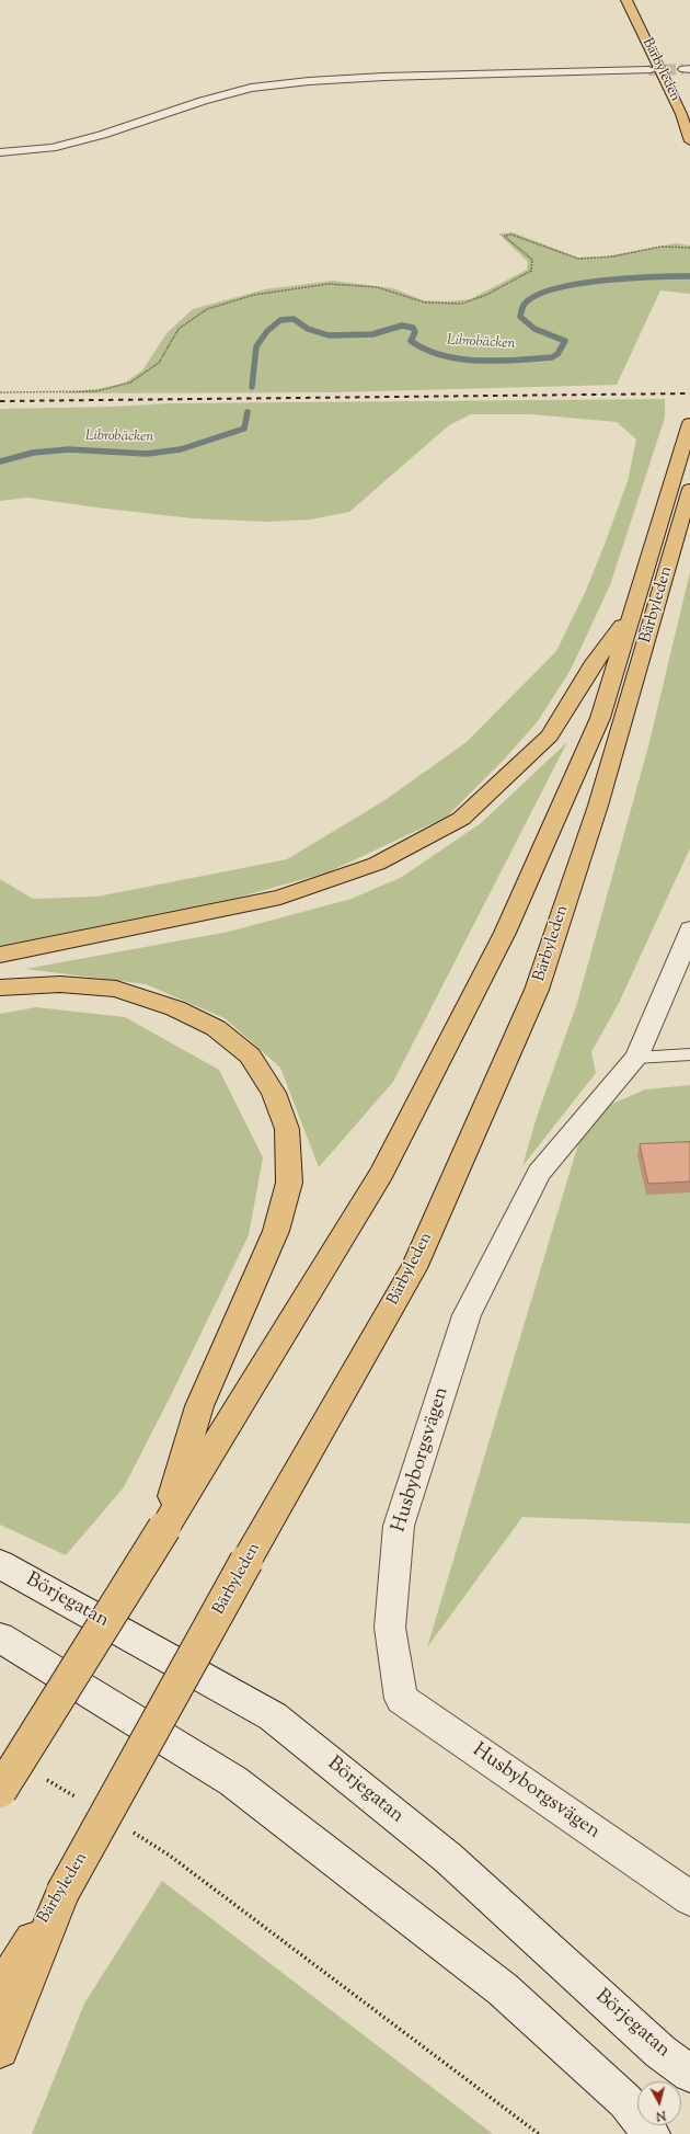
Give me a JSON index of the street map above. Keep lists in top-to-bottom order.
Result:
{
  "streets": {
    "main road": ["Bärbyleden"],
    "street": ["Husbyborgsvägen", "Börjegatan"]
  },
  "water": ["Librobäcken"],
  "north": "bottom"
}
